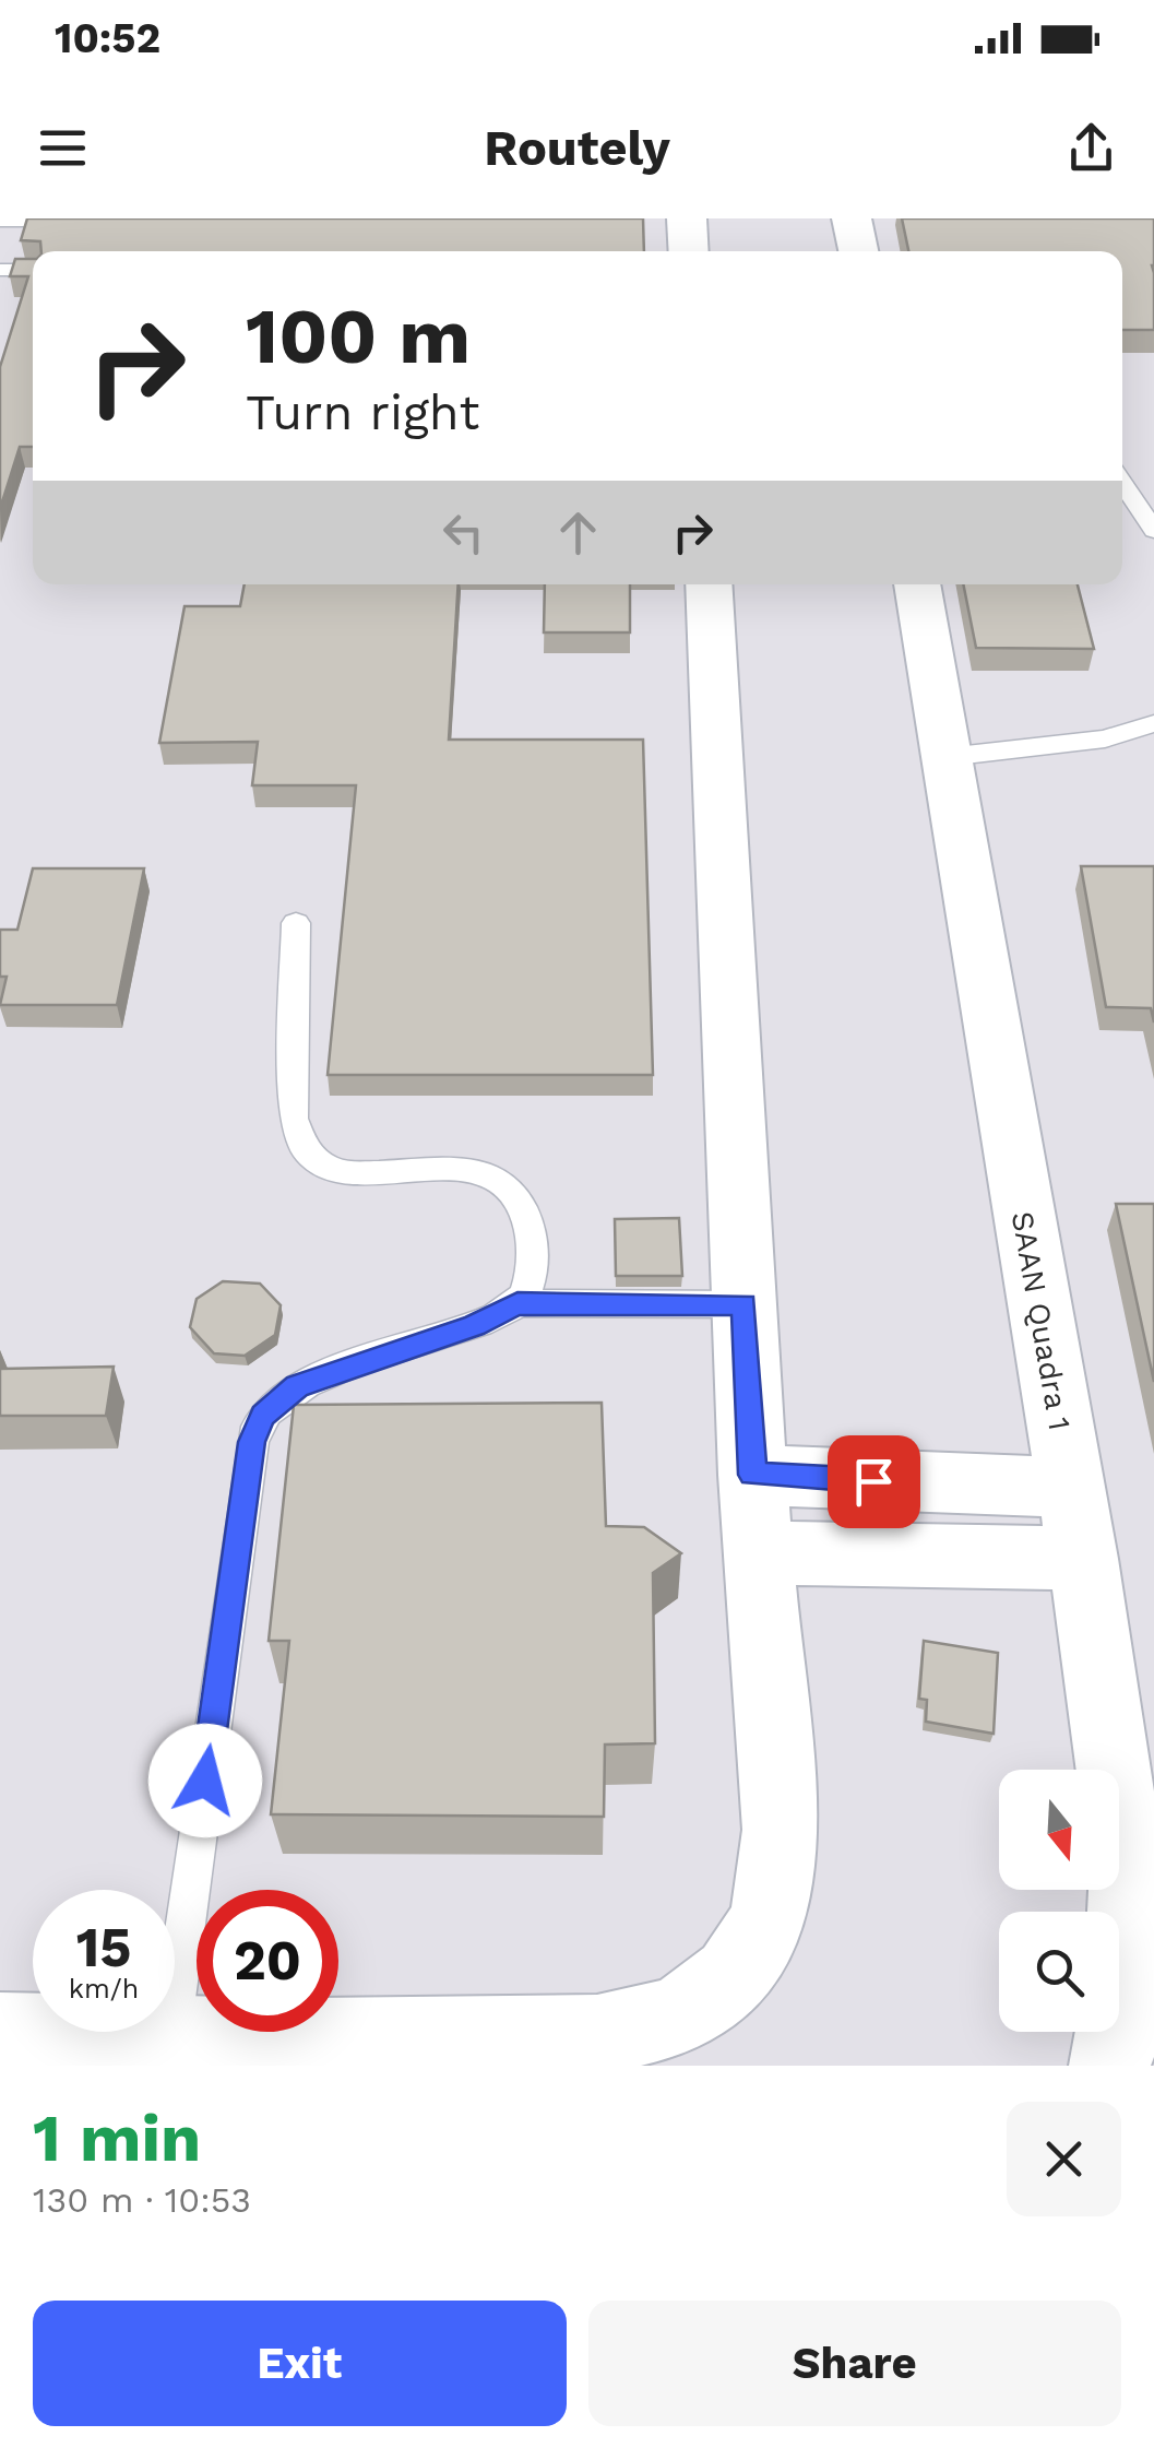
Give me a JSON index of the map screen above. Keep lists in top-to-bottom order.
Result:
{
  "streets": {
    "street": ["SAAN Quadra 1"]
  },
  "north": "bottom",
  "page": {
    "status": "10:52",
    "header": "Routely",
    "turn": ["100 m", "Turn right"],
    "speed": "15 km/h",
    "limit": "20",
    "heading": ["1 min", "130 m · 10:53"],
    "buttons": ["Exit", "Share"]
  }
}
